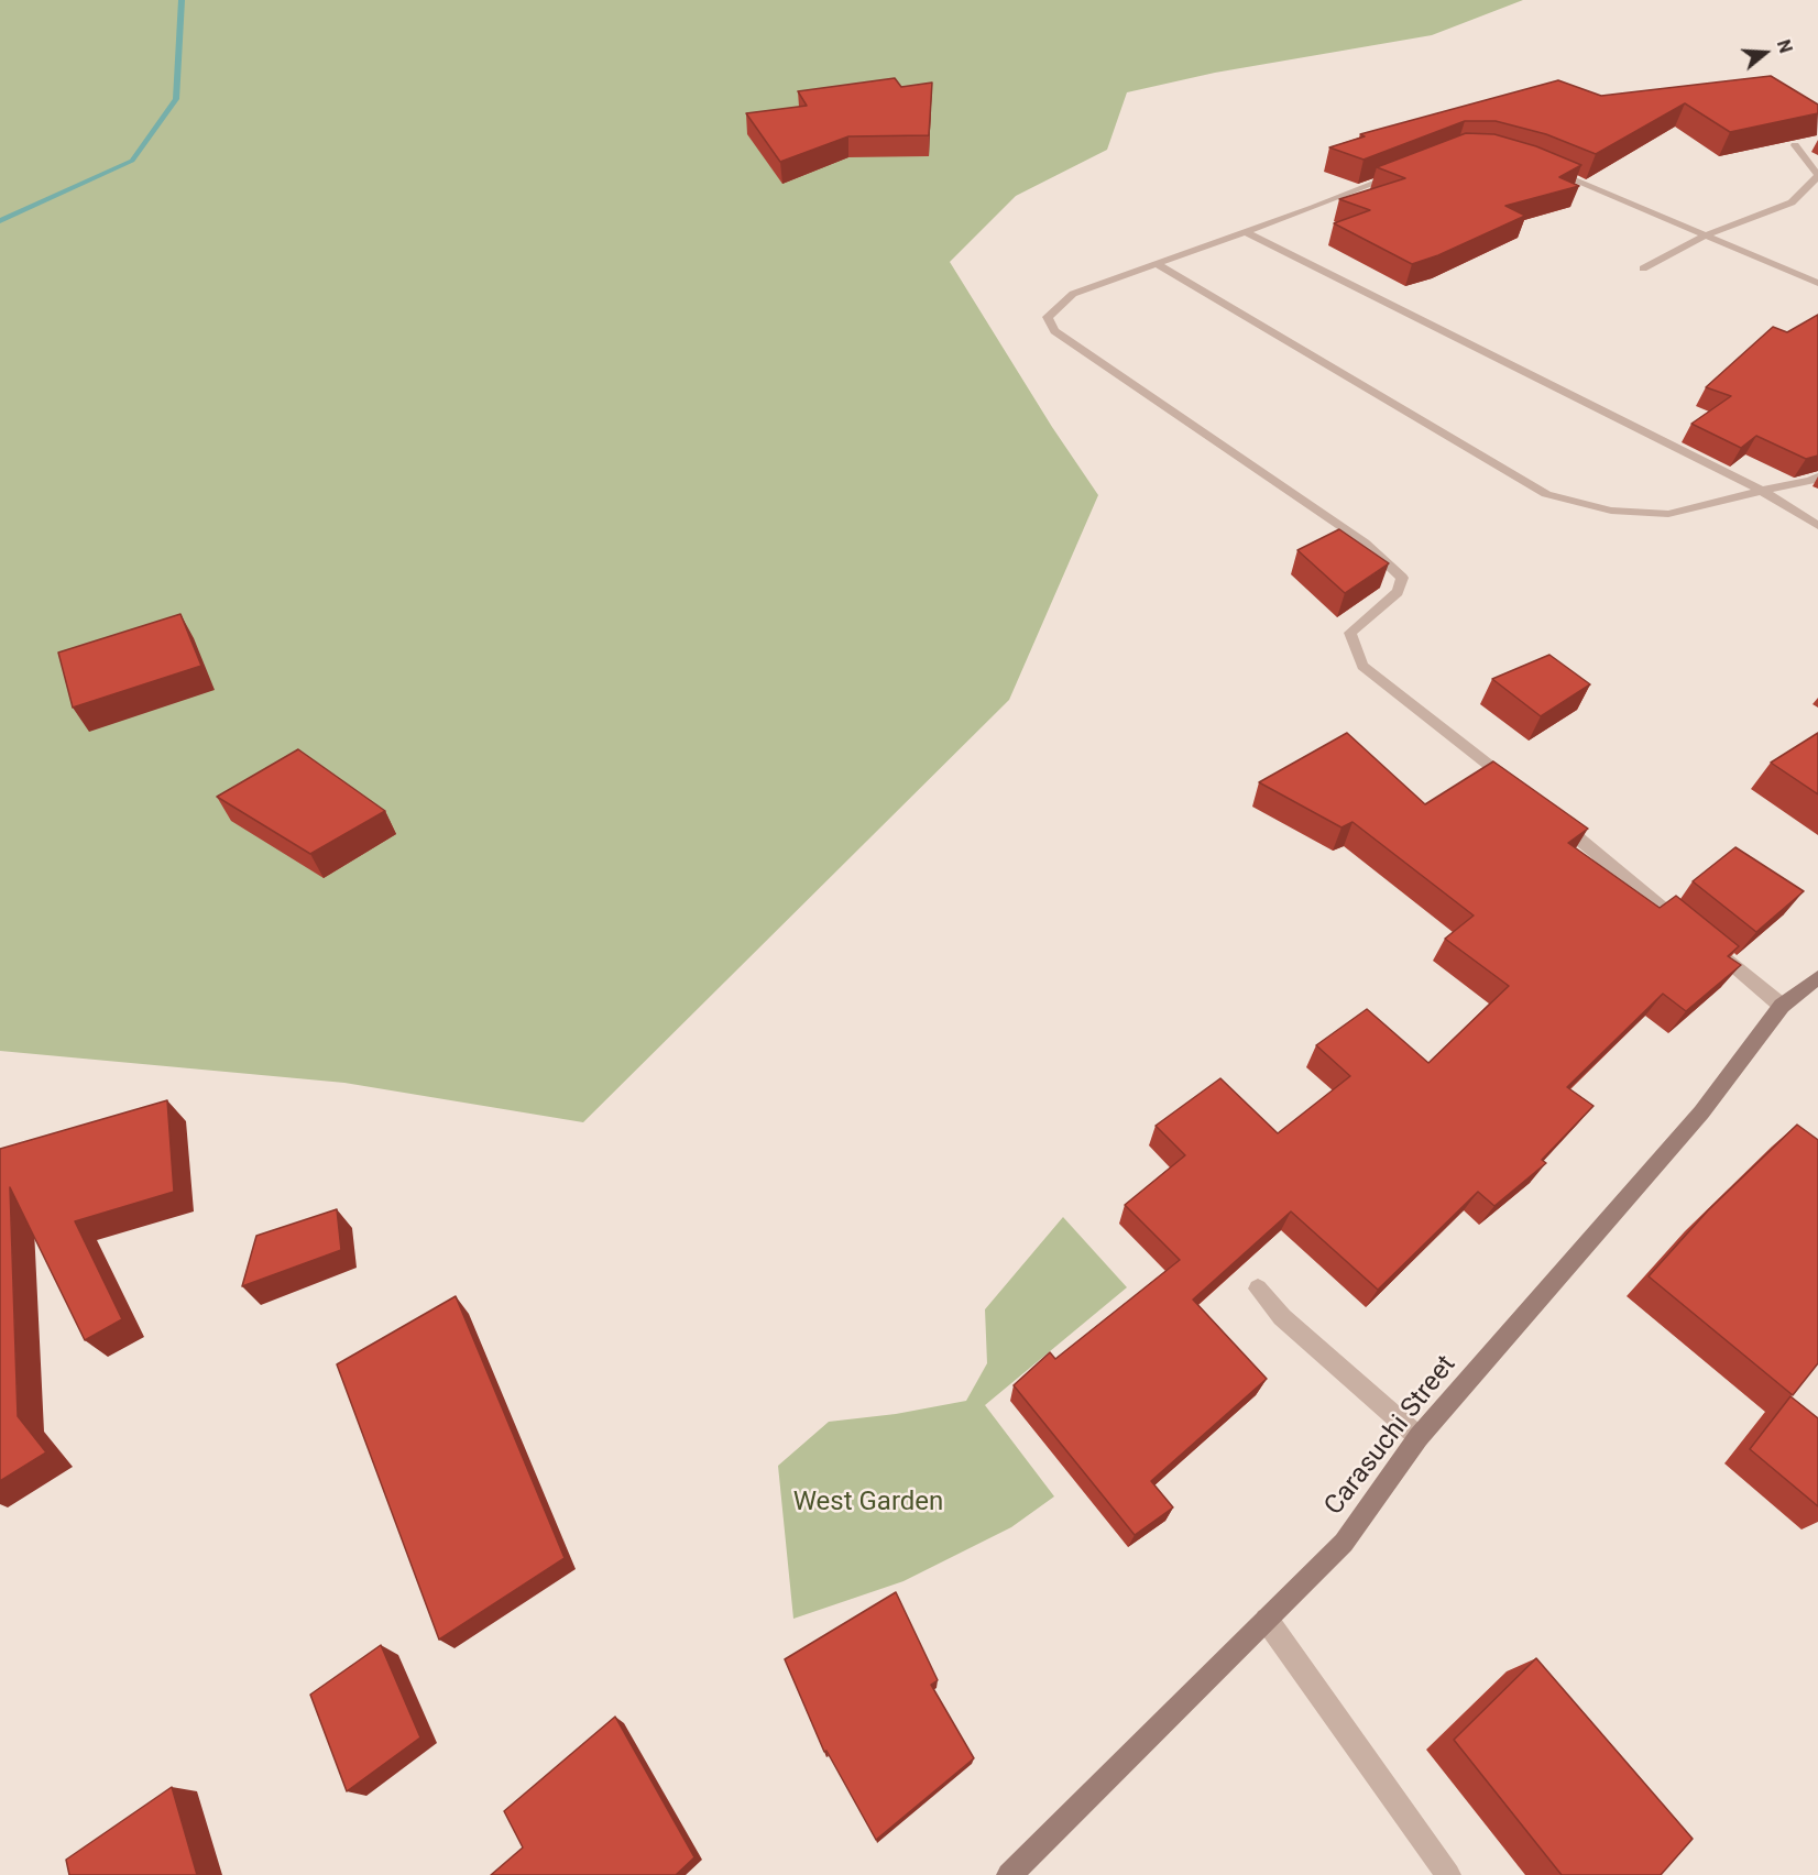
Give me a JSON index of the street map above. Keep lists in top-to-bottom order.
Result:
{
  "streets": {
    "street": ["Carasuchi Street"]
  },
  "parks": ["West Garden"],
  "north": "right"
}
